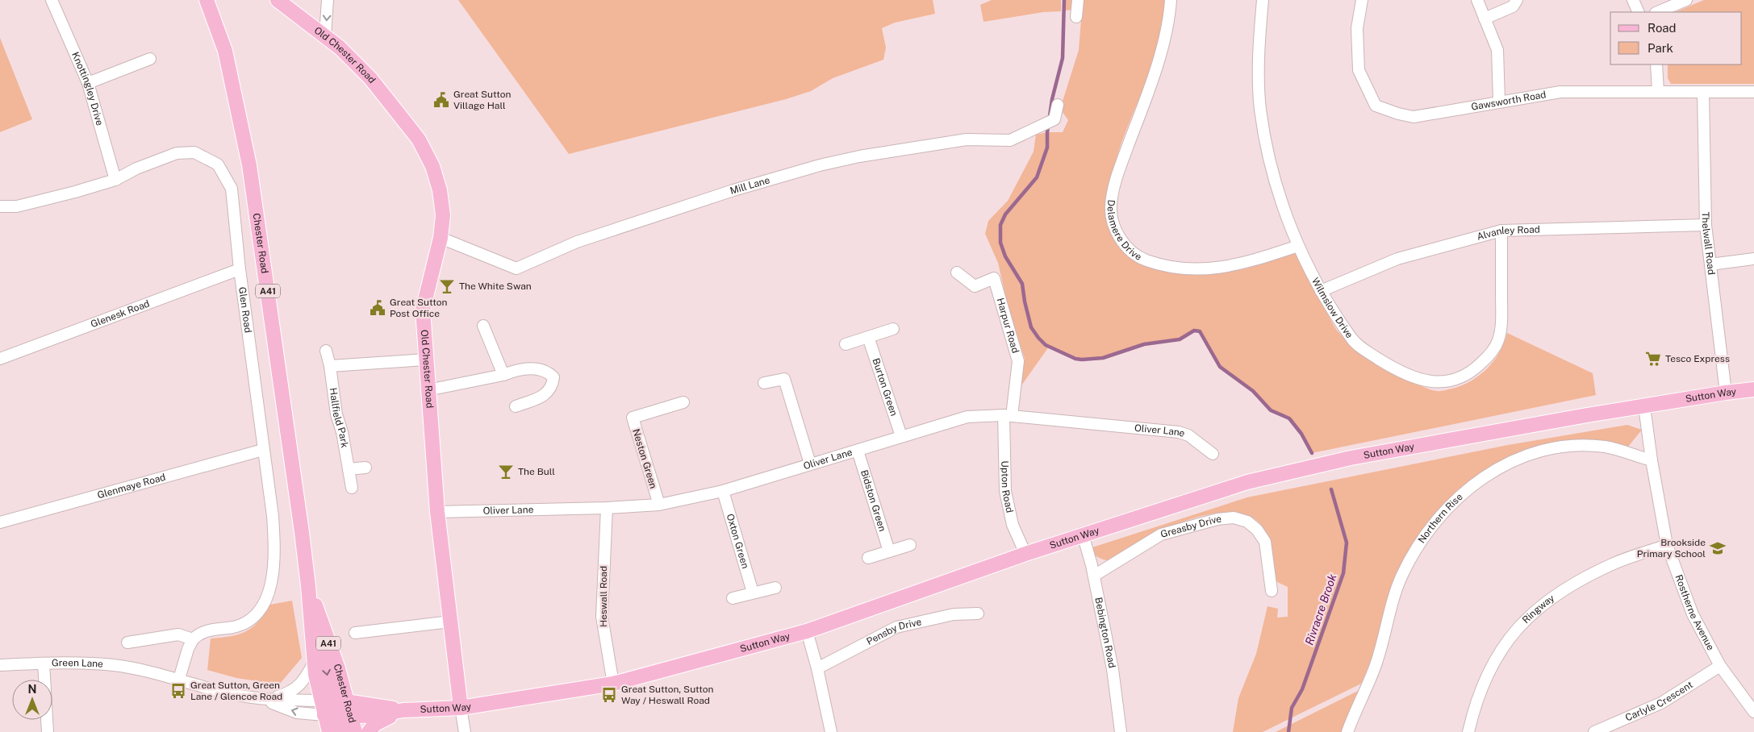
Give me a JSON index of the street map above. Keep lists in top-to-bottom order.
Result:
{
  "streets": {
    "main road": [
      "Old Chester Road",
      "Chester Road",
      "A41",
      "Sutton Way"
    ],
    "street": [
      "Knottingley Drive",
      "Gawsworth Road",
      "Mill Lane",
      "Delamere Drive",
      "Alvanley Road",
      "Thelwall Road",
      "Wilmslow Drive",
      "Glen Road",
      "Glenesk Road",
      "Harpur Road",
      "Burton Green",
      "Hallfield Park",
      "Oliver Lane",
      "Neston Green",
      "Glenmaye Road",
      "Upton Road",
      "Bidston Green",
      "Northern Rise",
      "Greasby Drive",
      "Oxton Green",
      "Heswall Road",
      "Ringway",
      "Rostherne Avenue",
      "Pensby Drive",
      "Bebington Road",
      "Green Lane",
      "Carlyle Crescent"
    ]
  },
  "crossings": [
    ["Old Chester Road", "Mill Lane"],
    ["Old Chester Road", "Sutton Way"],
    ["Old Chester Road", "Oliver Lane"],
    ["Knottingley Drive", "Glen Road"],
    ["Gawsworth Road", "Thelwall Road"],
    ["Delamere Drive", "Wilmslow Drive"],
    ["Alvanley Road", "Thelwall Road"],
    ["Alvanley Road", "Wilmslow Drive"],
    ["Thelwall Road", "Sutton Way"],
    ["Chester Road", "A41"],
    ["Chester Road", "Sutton Way"],
    ["Chester Road", "Green Lane"],
    ["A41", "Sutton Way"],
    ["A41", "Green Lane"],
    ["Glen Road", "Glenesk Road"],
    ["Glen Road", "Glenmaye Road"],
    ["Harpur Road", "Oliver Lane"],
    ["Harpur Road", "Upton Road"],
    ["Burton Green", "Oliver Lane"],
    ["Sutton Way", "Upton Road"],
    ["Sutton Way", "Heswall Road"],
    ["Sutton Way", "Rostherne Avenue"],
    ["Sutton Way", "Bebington Road"],
    ["Sutton Way", "Green Lane"],
    ["Oliver Lane", "Neston Green"],
    ["Oliver Lane", "Upton Road"],
    ["Oliver Lane", "Bidston Green"],
    ["Oliver Lane", "Oxton Green"],
    ["Oliver Lane", "Heswall Road"],
    ["Northern Rise", "Rostherne Avenue"],
    ["Greasby Drive", "Bebington Road"],
    ["Ringway", "Rostherne Avenue"],
    ["Rostherne Avenue", "Carlyle Crescent"]
  ],
  "water": ["Rivracre Brook"],
  "places": {
    "public building": ["Great Sutton Village Hall", "Great Sutton Post Office"],
    "bar": ["The White Swan", "The Bull"],
    "supermarket": ["Tesco Express"],
    "school or university": ["Brookside Primary School"],
    "bus stop": ["Great Sutton, Green Lane / Glencoe Road", "Great Sutton, Sutton Way / Heswall Road"]
  },
  "legend": ["Road", "Park"],
  "north": "top"
}
